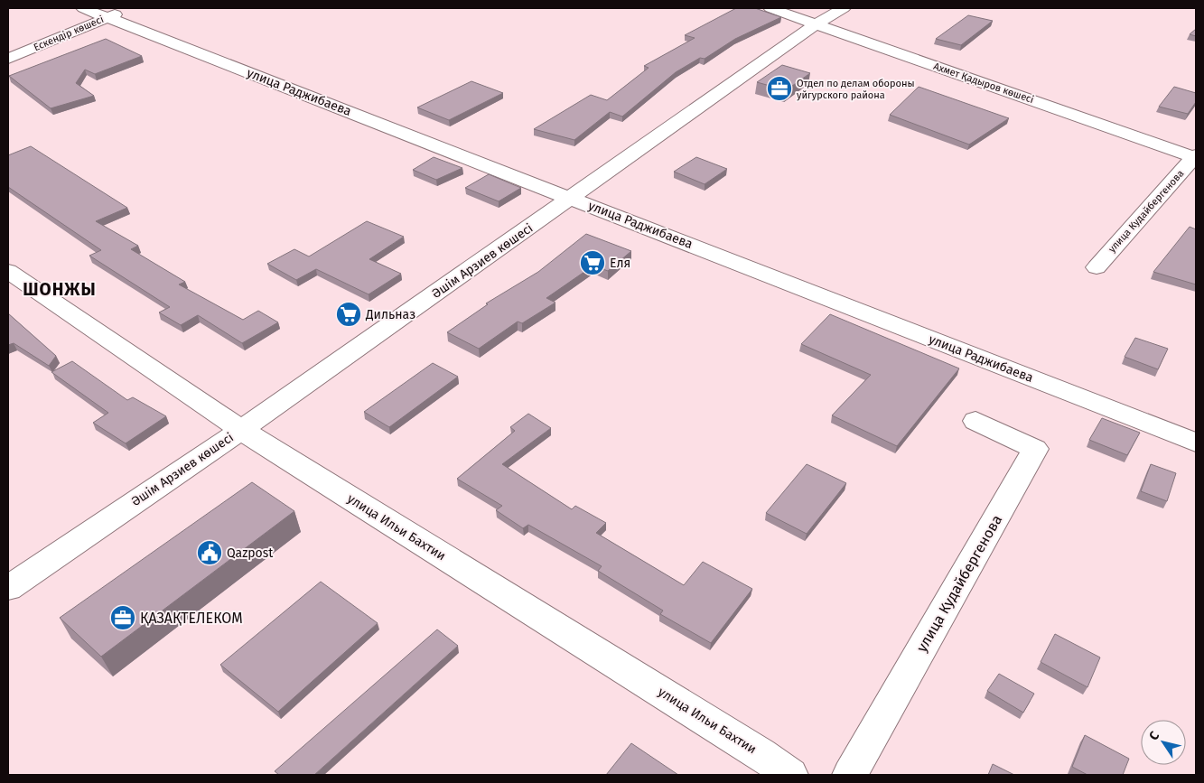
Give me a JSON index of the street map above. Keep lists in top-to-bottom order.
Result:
{
  "streets": {
    "street": [
      "Ескендір көшесі",
      "Ахмет Қадыров көшесі",
      "улица Раджибаева",
      "улица Кудайбергенова",
      "Әшім Арзиев көшесі",
      "улица Ильи Бахтии"
    ]
  },
  "crossings": [
    ["Ескендір көшесі", "улица Раджибаева"],
    ["Ахмет Қадыров көшесі", "улица Кудайбергенова"],
    ["Ахмет Қадыров көшесі", "Әшім Арзиев көшесі"],
    ["улица Раджибаева", "Әшім Арзиев көшесі"],
    ["Әшім Арзиев көшесі", "улица Ильи Бахтии"]
  ],
  "districts": ["ШОНЖЫ"],
  "places": {
    "office": ["Отдел по делам обороны уйгурского района", "ҚАЗАҚТЕЛЕКОМ"],
    "supermarket": ["Еля", "Дильназ"],
    "public building": ["Qazpost"]
  },
  "north": "top left"
}
